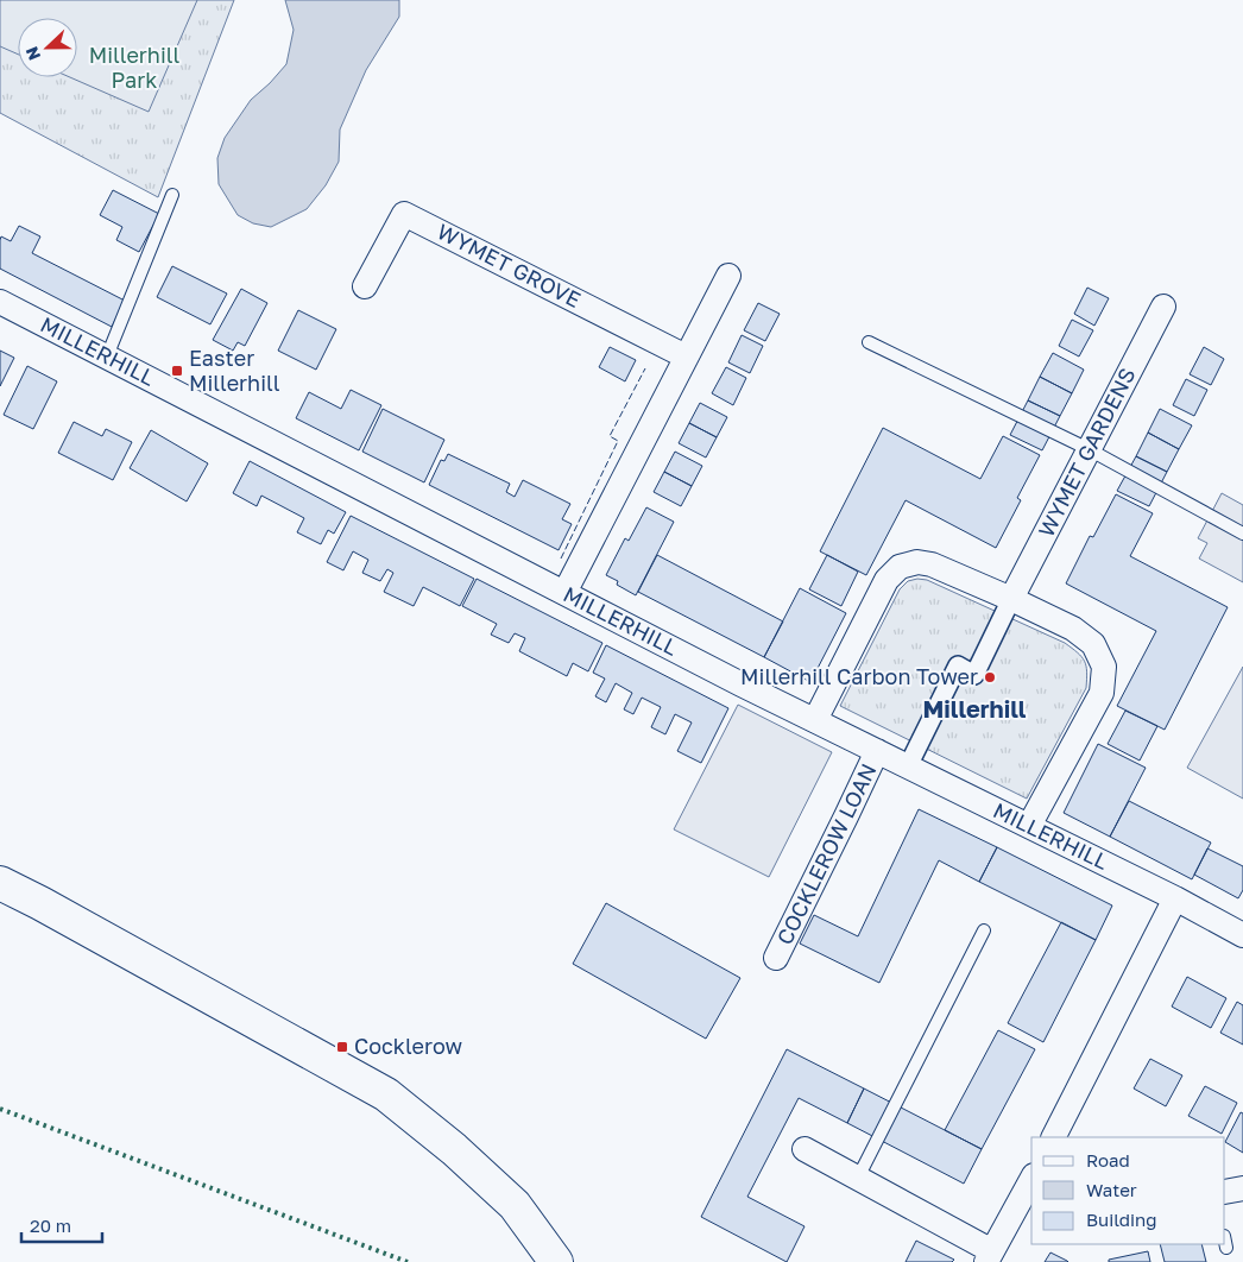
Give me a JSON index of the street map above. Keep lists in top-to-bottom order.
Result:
{
  "streets": {
    "street": [
      "WYMET GROVE",
      "MILLERHILL",
      "WYMET GARDENS",
      "COCKLEROW LOAN"
    ]
  },
  "crossings": [
    ["MILLERHILL", "COCKLEROW LOAN"]
  ],
  "districts": ["Millerhill"],
  "parks": ["Millerhill Park"],
  "places": {
    "transit": ["Easter Millerhill", "Cocklerow"],
    "other": ["Millerhill Carbon Tower"]
  },
  "legend": ["Road", "Water", "Building"],
  "scale_bar": "20 m",
  "north": "left"
}
